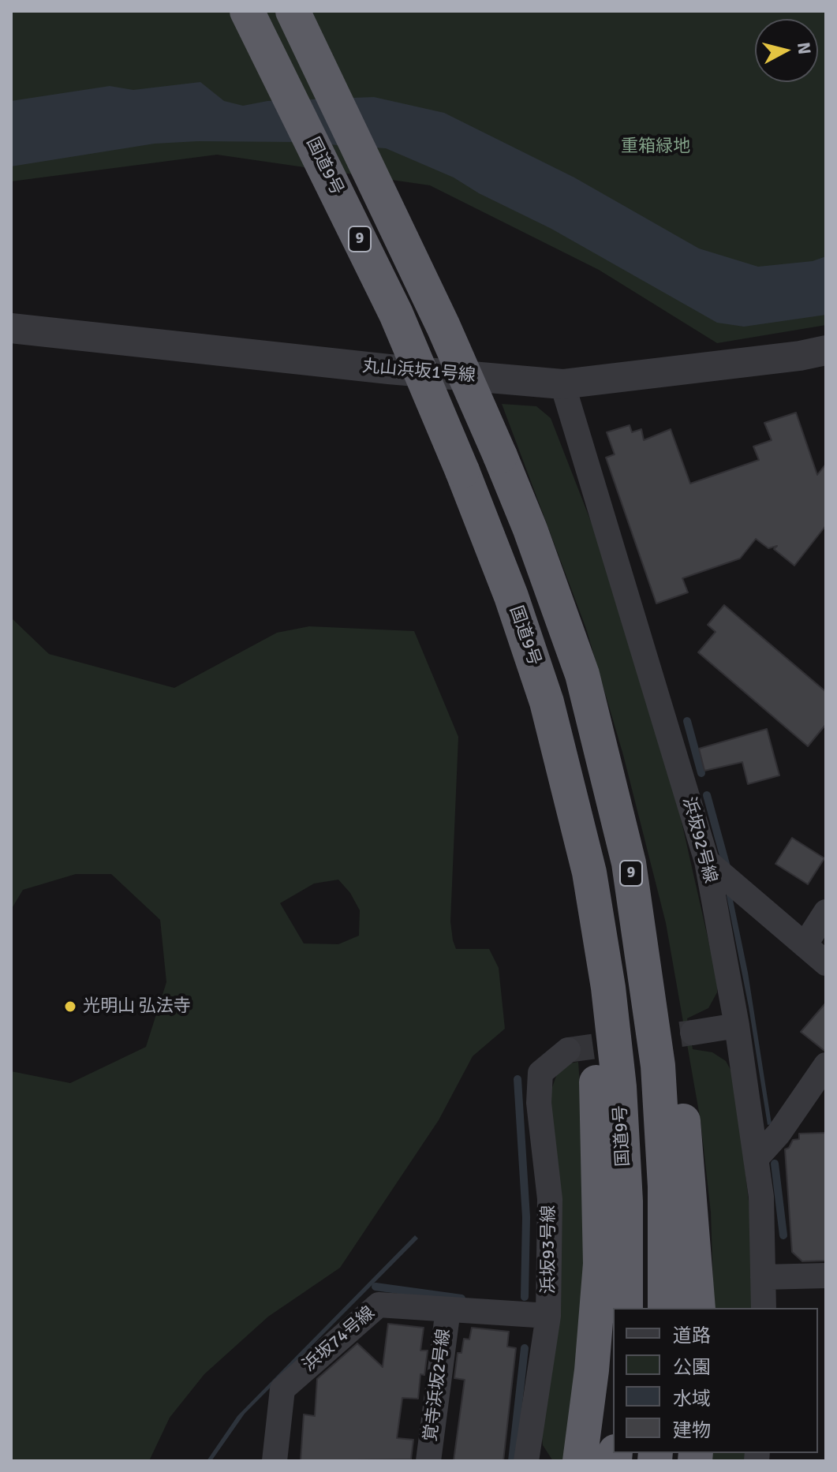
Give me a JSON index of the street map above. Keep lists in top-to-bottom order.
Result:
{
  "streets": {
    "highway": ["国道9号", "9"],
    "street": [
      "丸山浜坂1号線",
      "浜坂92号線",
      "浜坂93号線",
      "浜坂74号線",
      "覚寺浜坂2号線"
    ]
  },
  "crossings": [
    ["丸山浜坂1号線", "浜坂92号線"],
    ["浜坂93号線", "浜坂74号線"],
    ["浜坂74号線", "覚寺浜坂2号線"]
  ],
  "parks": ["重箱緑地"],
  "places": ["光明山 弘法寺"],
  "legend": [
    "道路",
    "公園",
    "水域",
    "建物"
  ],
  "north": "right"
}
